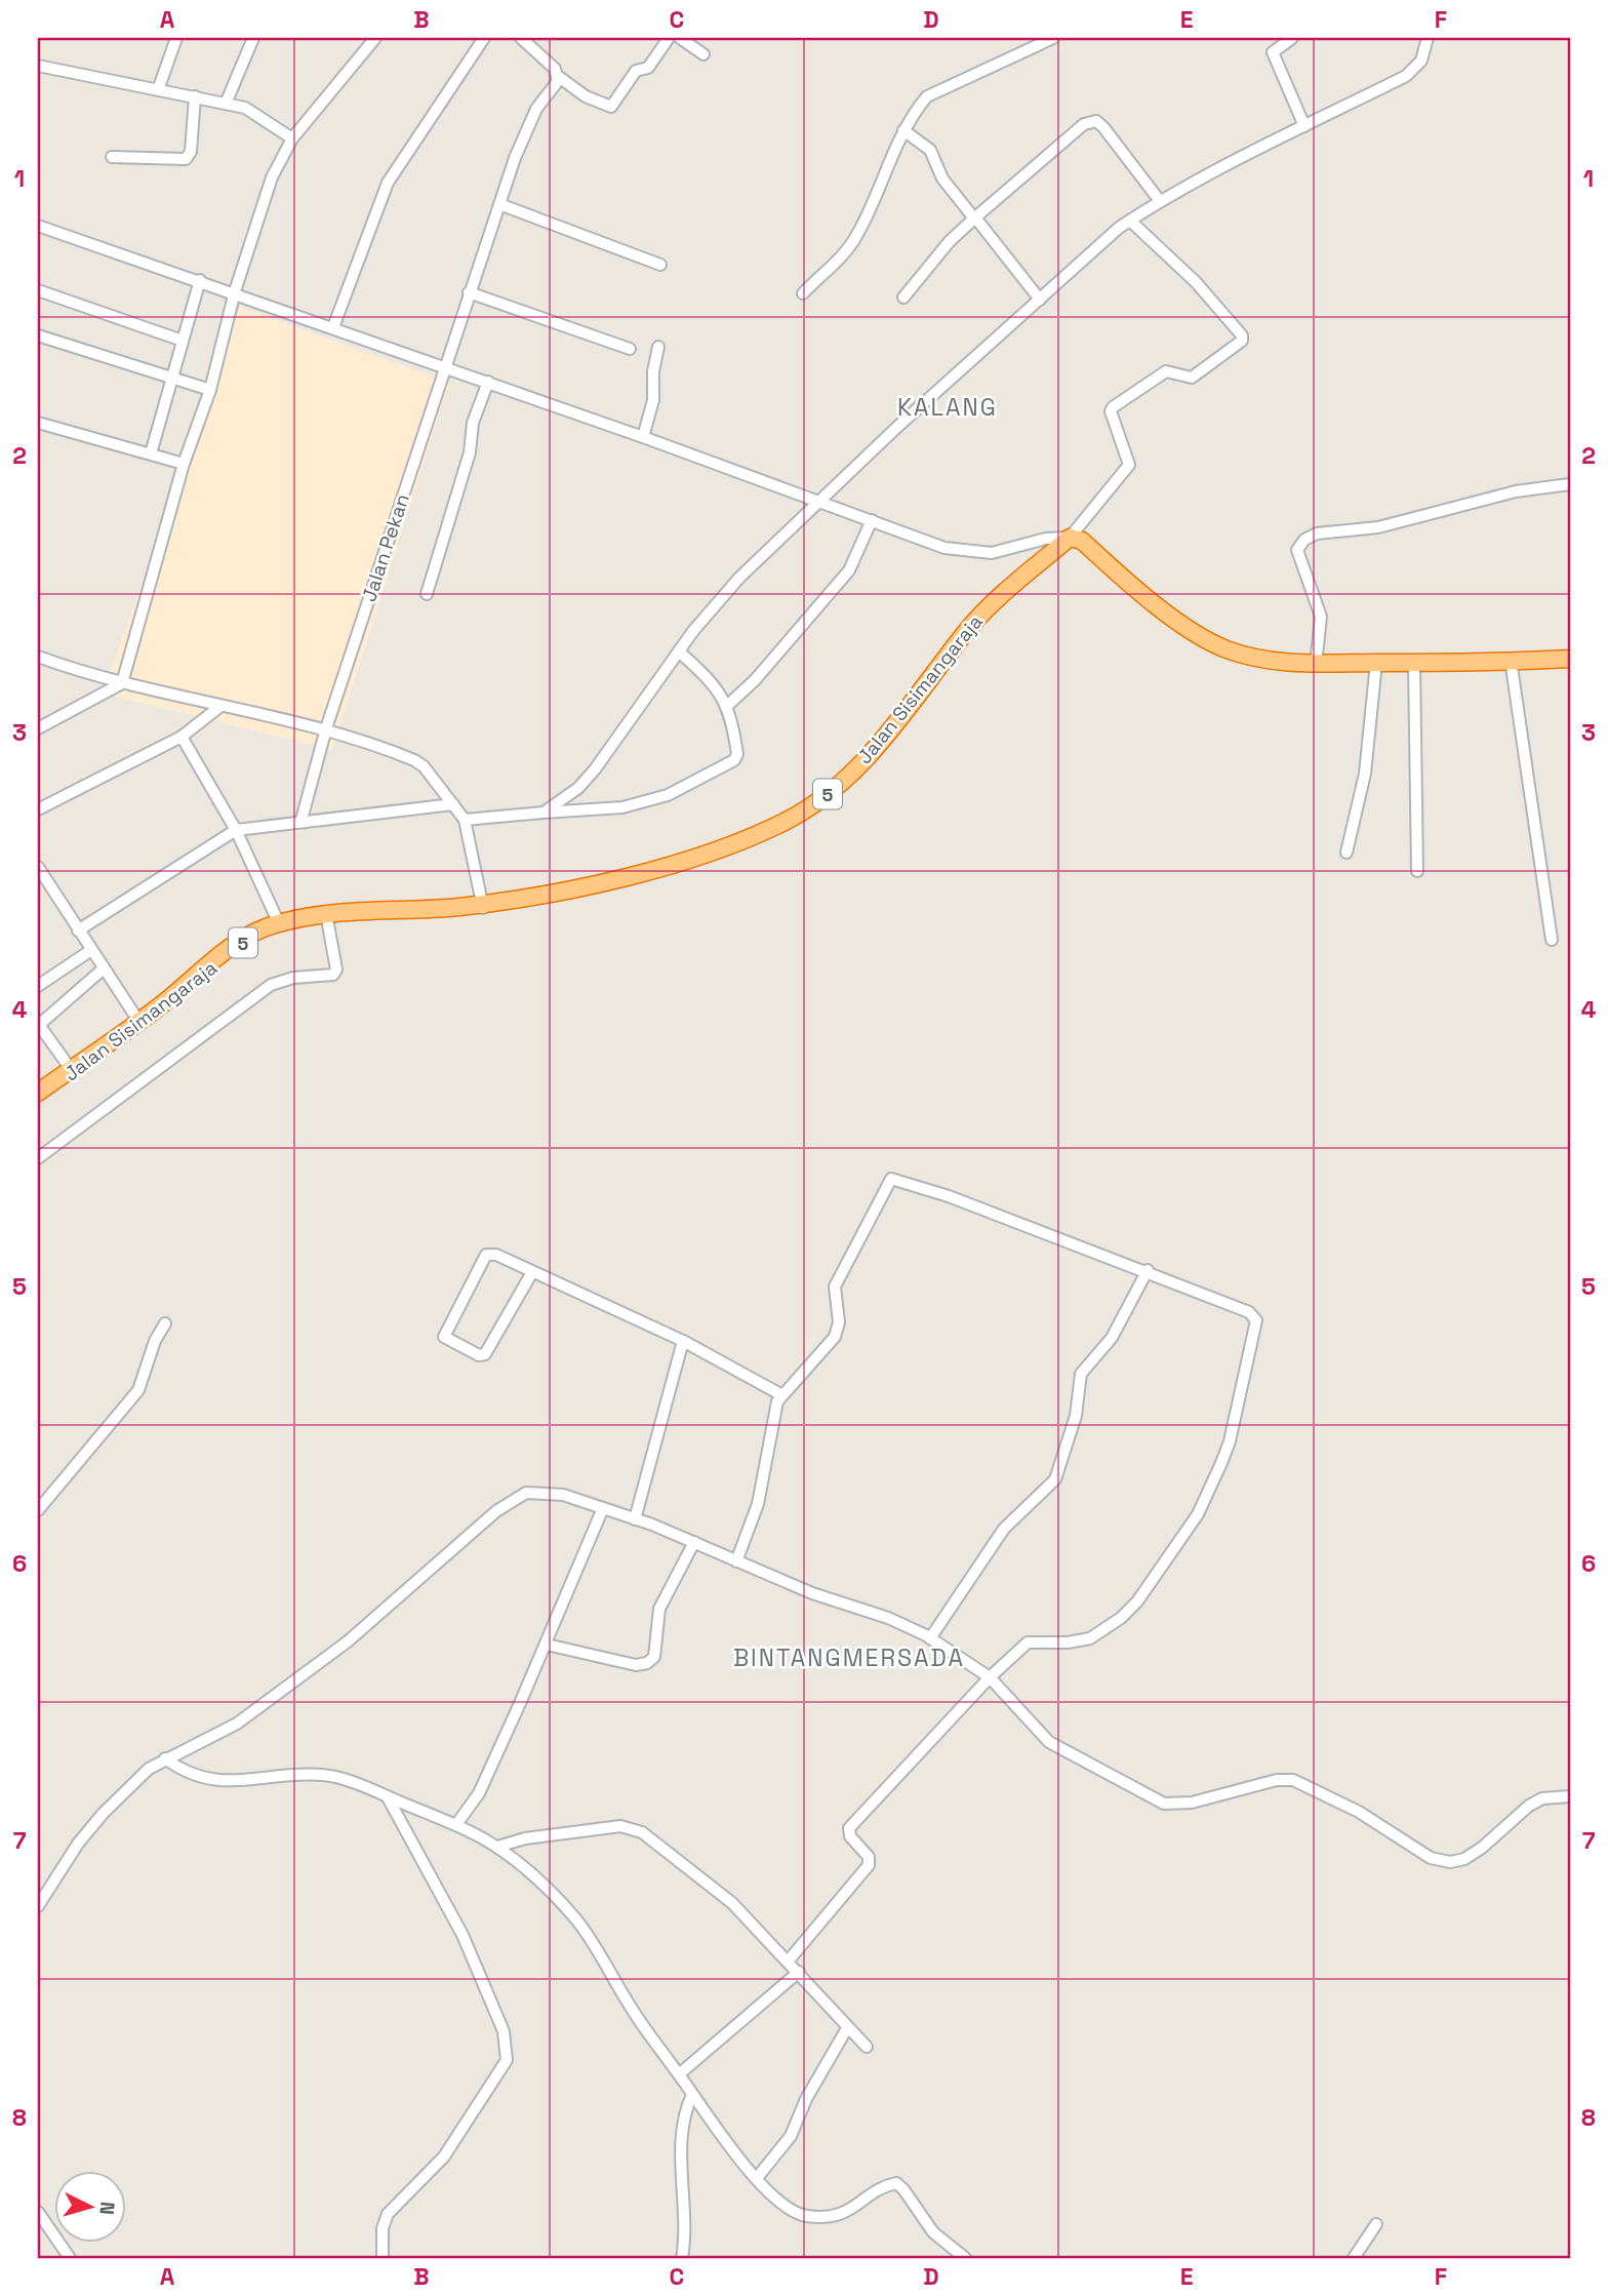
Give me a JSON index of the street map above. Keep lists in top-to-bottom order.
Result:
{
  "streets": {
    "highway": ["Jalan Sisimangaraja", "5"],
    "street": ["Jalan Pekan"]
  },
  "districts": ["KALANG", "BINTANGMERSADA"],
  "north": "right",
  "grid": {
    "columns": [
      "A",
      "B",
      "C",
      "D",
      "E",
      "F"
    ],
    "rows": [
      "1",
      "2",
      "3",
      "4",
      "5",
      "6",
      "7",
      "8"
    ]
  }
}
